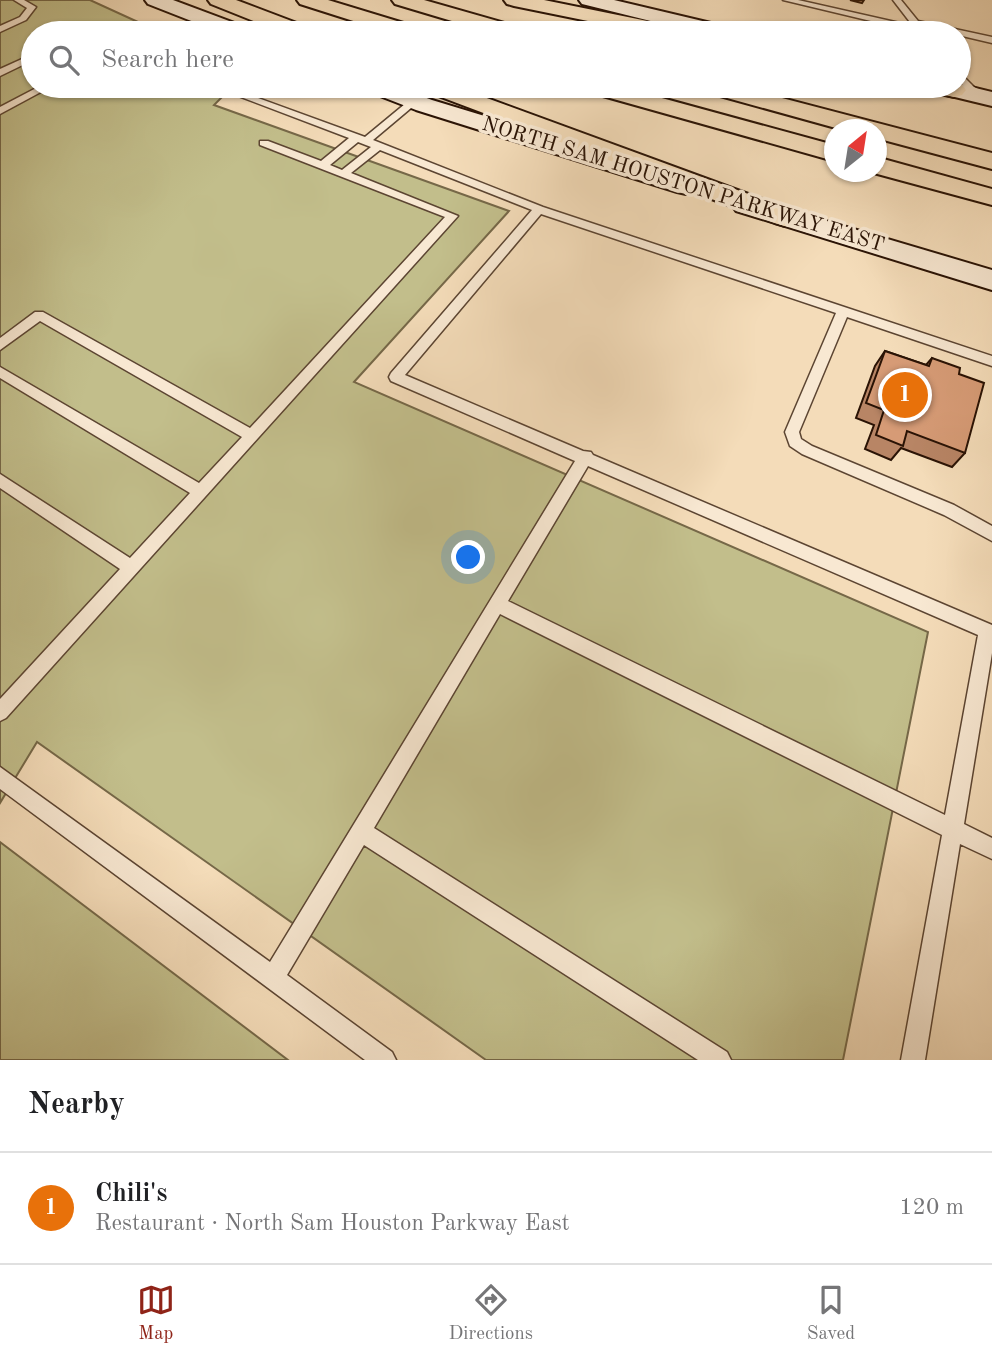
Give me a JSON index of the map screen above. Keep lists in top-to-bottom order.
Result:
{
  "streets": {
    "main road": ["NORTH SAM HOUSTON PARKWAY EAST"]
  },
  "north": "top right",
  "page": {
    "search": "Search here",
    "pins": "1",
    "heading": "Nearby",
    "list": [
      {
        "mark": "1",
        "name": "Chili's",
        "note": "Restaurant · North Sam Houston Parkway East",
        "value": "120 m"
      }
    ],
    "nav": ["Map", "Directions", "Saved"]
  }
}
